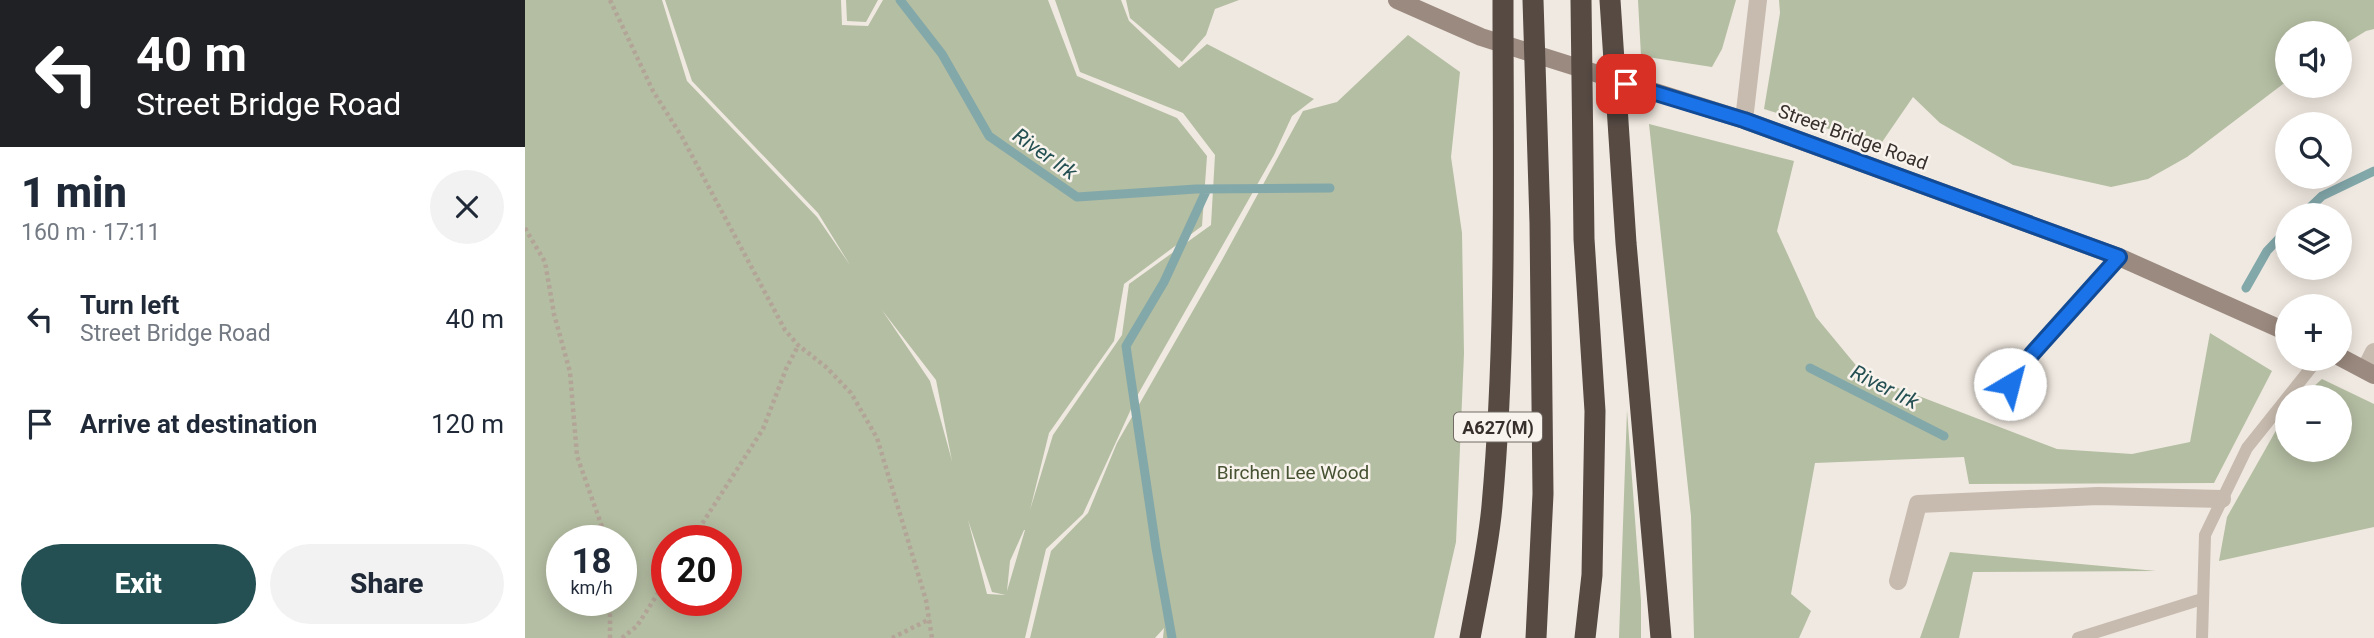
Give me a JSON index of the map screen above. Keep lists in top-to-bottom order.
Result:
{
  "streets": {
    "highway": ["A627(M)"],
    "main road": ["Street Bridge Road"]
  },
  "water": ["River Irk"],
  "parks": ["Birchen Lee Wood"],
  "page": {
    "turn": ["40 m", "Street Bridge Road"],
    "map_buttons": ["+", "−"],
    "heading": ["1 min", "160 m · 17:11"],
    "list": [
      {
        "name": "Turn left",
        "note": "Street Bridge Road",
        "value": "40 m"
      },
      {
        "name": "Arrive at destination",
        "value": "120 m"
      }
    ],
    "speed": "18 km/h",
    "limit": "20",
    "buttons": ["Exit", "Share"]
  }
}
